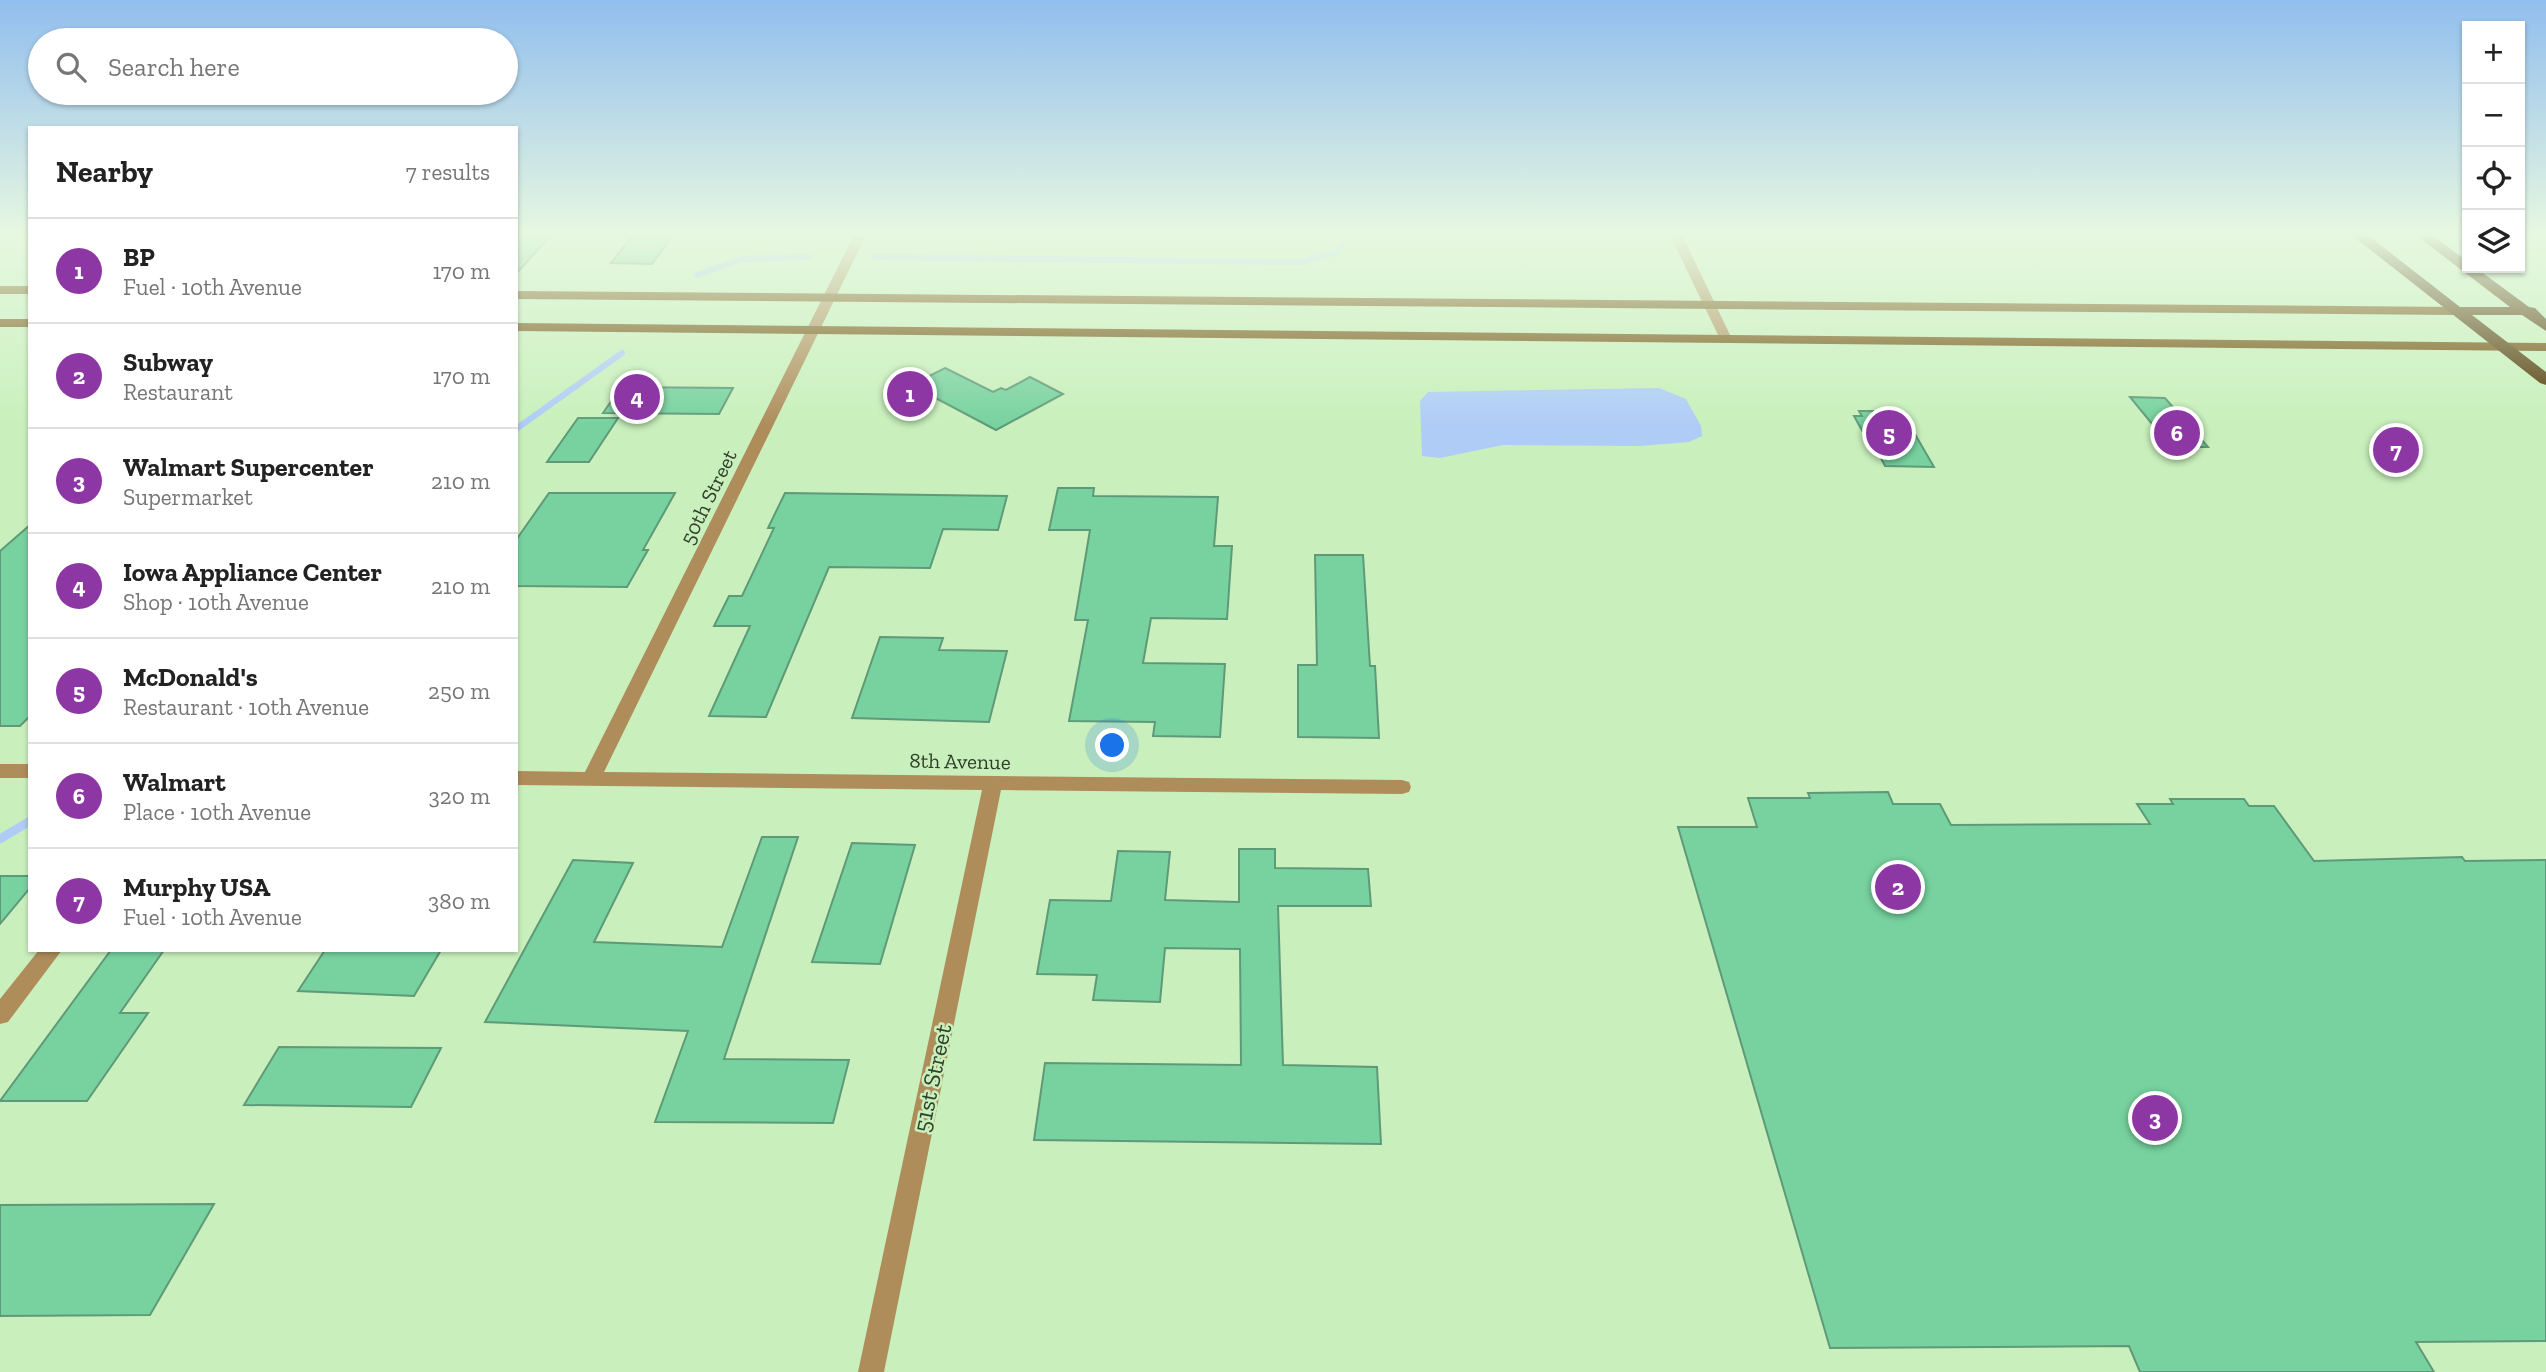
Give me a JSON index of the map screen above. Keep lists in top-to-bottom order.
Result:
{
  "streets": {
    "street": ["50th Street", "8th Avenue", "51st Street"]
  },
  "crossings": [
    ["50th Street", "8th Avenue"],
    ["8th Avenue", "51st Street"]
  ],
  "page": {
    "map_buttons": ["+", "−"],
    "search": "Search here",
    "heading": ["Nearby", "7 results"],
    "list": [
      {
        "mark": "1",
        "name": "BP",
        "note": "Fuel · 10th Avenue",
        "value": "170 m"
      },
      {
        "mark": "2",
        "name": "Subway",
        "note": "Restaurant",
        "value": "170 m"
      },
      {
        "mark": "3",
        "name": "Walmart Supercenter",
        "note": "Supermarket",
        "value": "210 m"
      },
      {
        "mark": "4",
        "name": "Iowa Appliance Center",
        "note": "Shop · 10th Avenue",
        "value": "210 m"
      },
      {
        "mark": "5",
        "name": "McDonald's",
        "note": "Restaurant · 10th Avenue",
        "value": "250 m"
      },
      {
        "mark": "6",
        "name": "Walmart",
        "note": "Place · 10th Avenue",
        "value": "320 m"
      },
      {
        "mark": "7",
        "name": "Murphy USA",
        "note": "Fuel · 10th Avenue",
        "value": "380 m"
      }
    ],
    "pins": [
      "1",
      "4",
      "5",
      "6",
      "7",
      "2",
      "3"
    ]
  }
}
